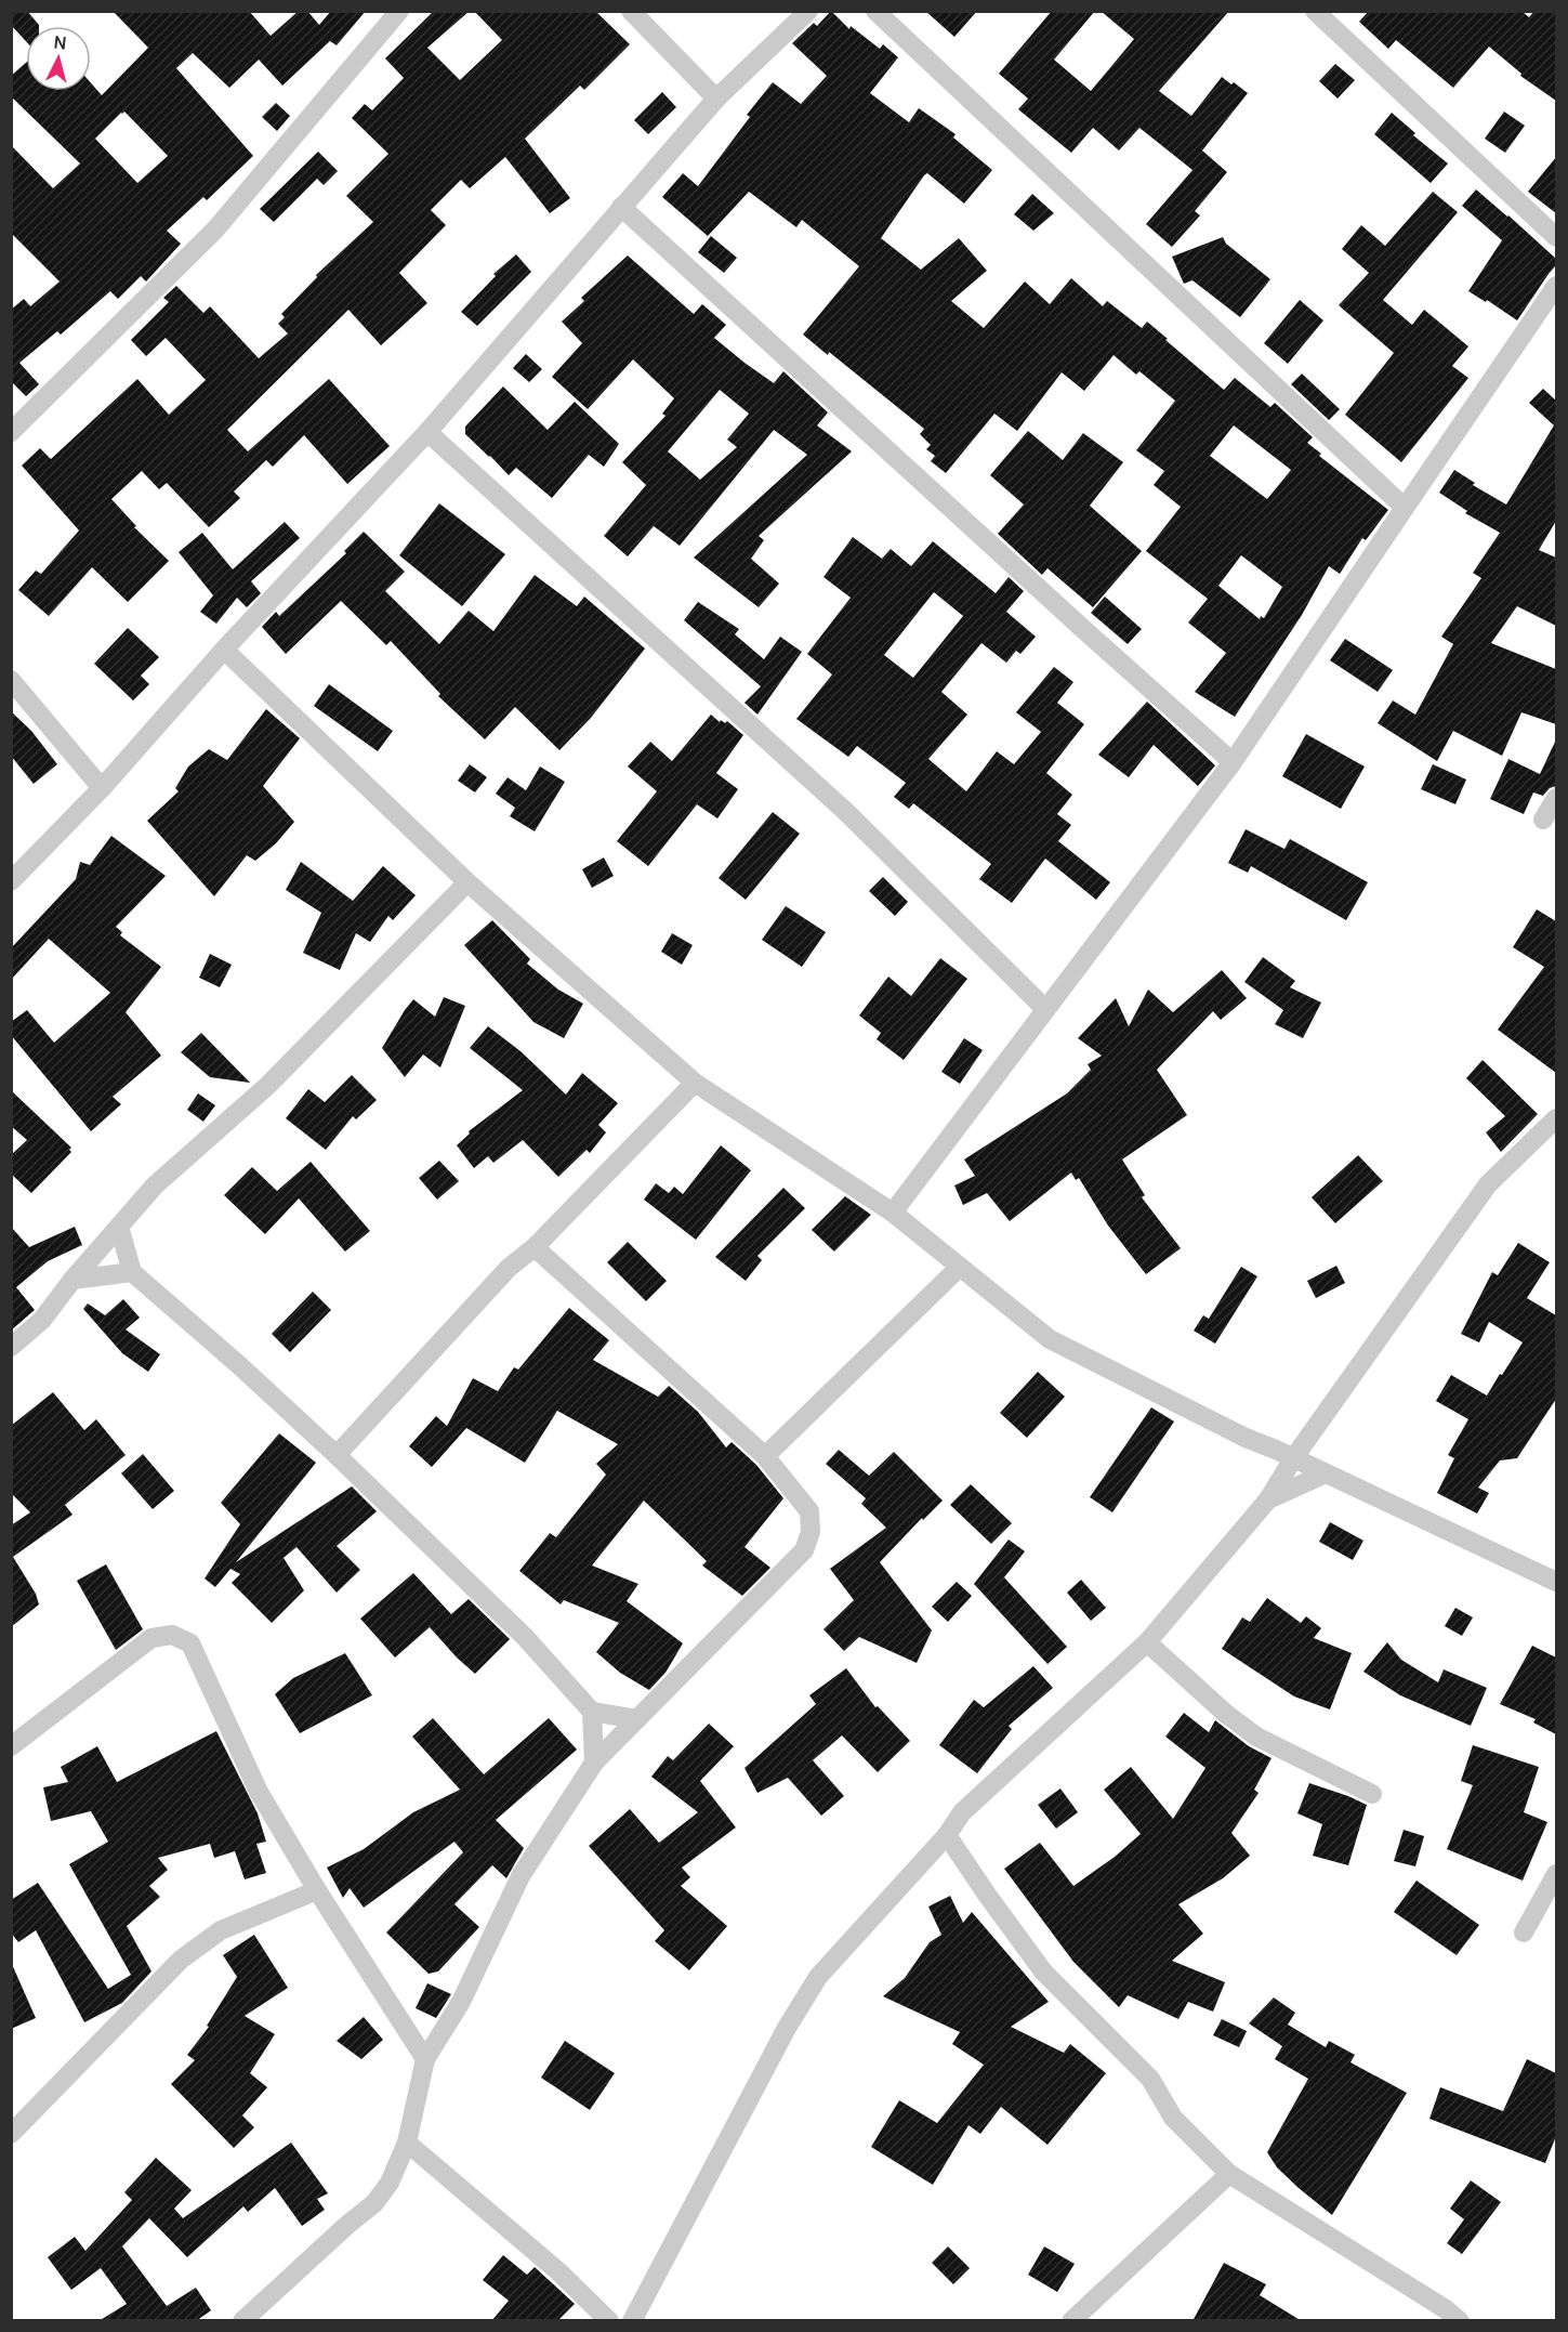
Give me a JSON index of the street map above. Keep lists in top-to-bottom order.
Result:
{
  "north": "top"
}
